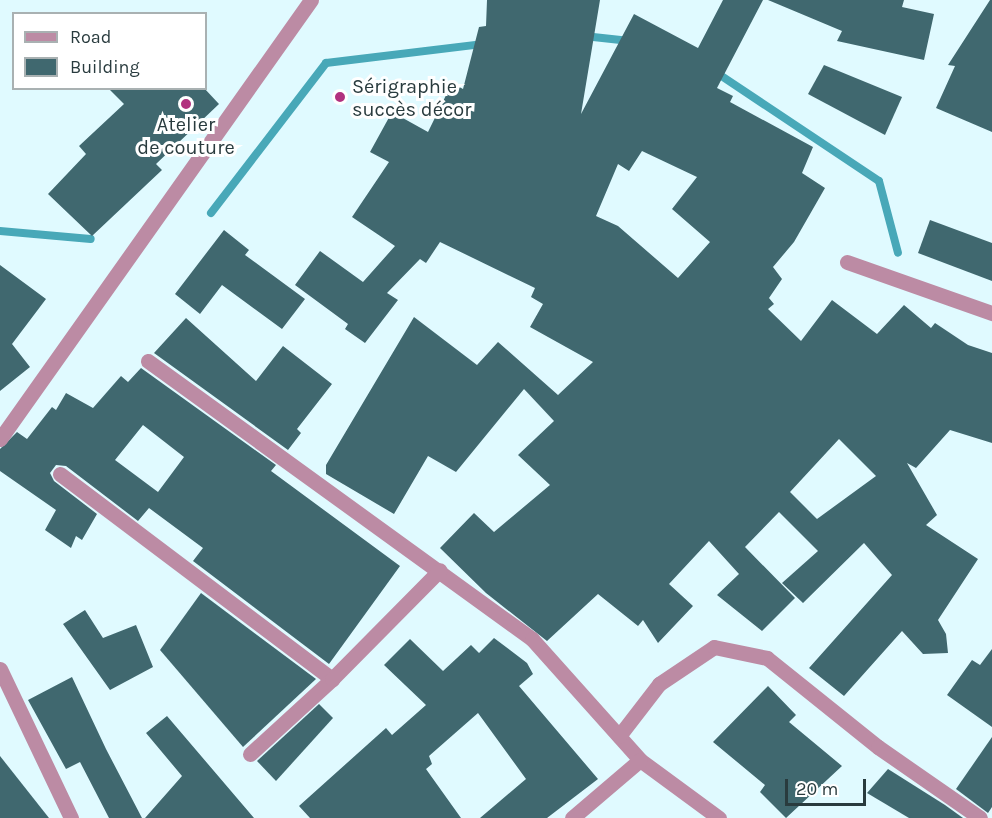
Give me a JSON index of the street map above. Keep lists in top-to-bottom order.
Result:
{
  "places": ["Sérigraphie succès décor", "Atelier de couture"],
  "legend": ["Road", "Building"],
  "scale_bar": "20 m"
}
